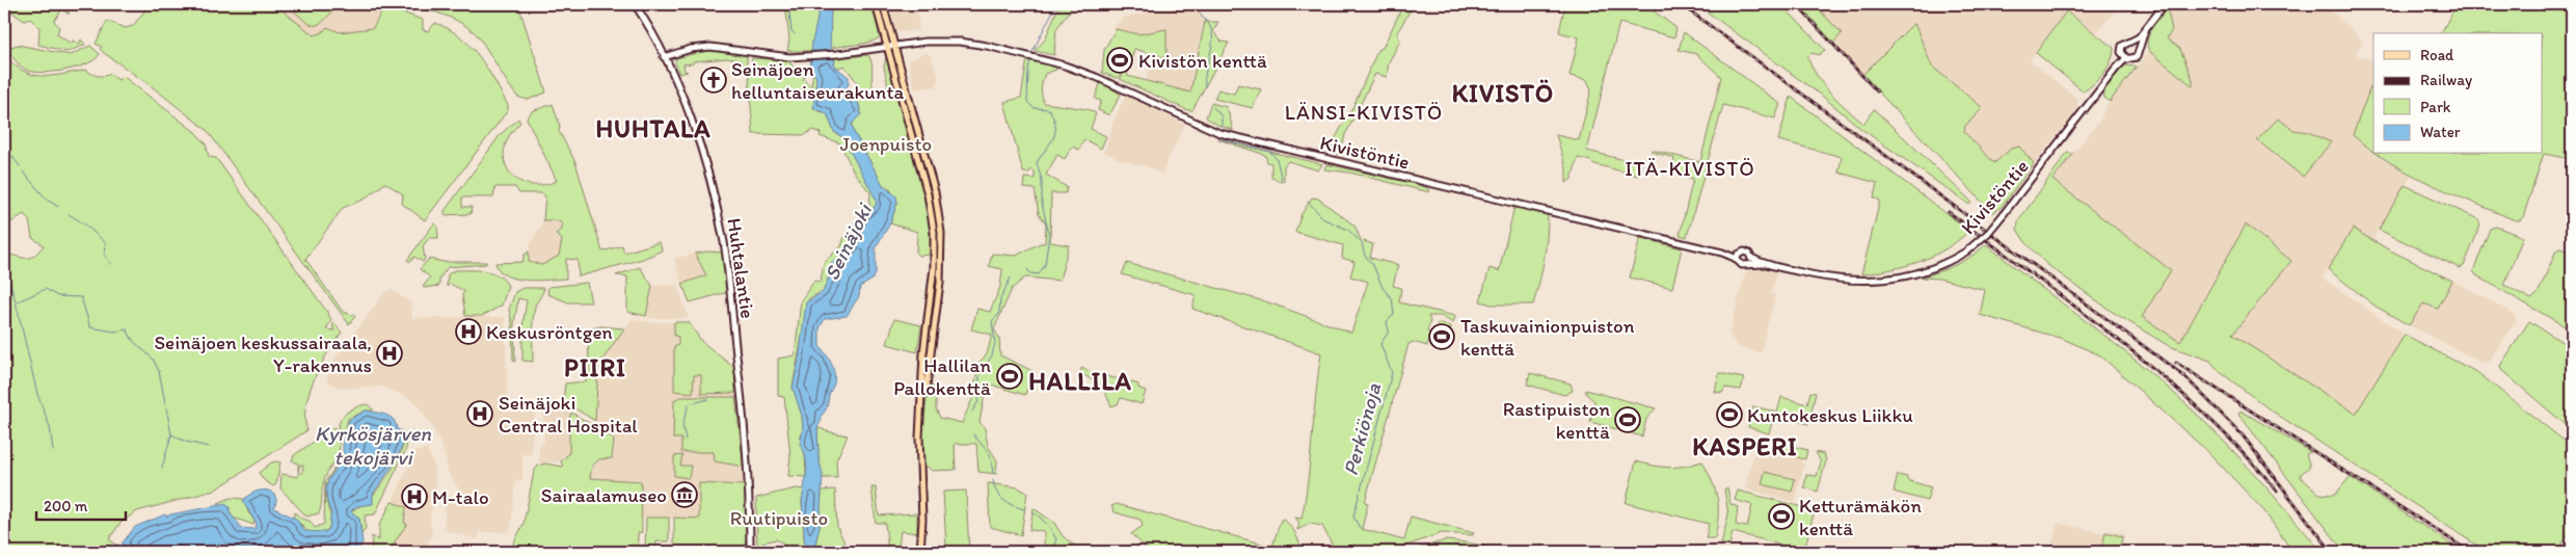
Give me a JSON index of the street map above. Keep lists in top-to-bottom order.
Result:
{
  "streets": {
    "main road": ["Kivistöntie", "Huhtalantie"]
  },
  "crossings": [
    ["Kivistöntie", "Huhtalantie"]
  ],
  "districts": [
    "KIVISTÖ",
    "LÄNSI-KIVISTÖ",
    "HUHTALA",
    "ITÄ-KIVISTÖ",
    "PIIRI",
    "HALLILA",
    "KASPERI"
  ],
  "water": ["Seinäjoki", "Perkiönoja", "Kyrkösjärven tekojärvi"],
  "parks": ["Joenpuisto", "Ruutipuisto"],
  "places": {
    "sports": [
      "Kivistön kenttä",
      "Taskuvainionpuiston kenttä",
      "Hallilan Pallokenttä",
      "Kuntokeskus Liikku",
      "Rastipuiston kenttä",
      "Ketturämäkön kenttä"
    ],
    "church": ["Seinäjoen helluntaiseurakunta"],
    "hospital": [
      "Keskusröntgen",
      "Seinäjoen keskussairaala, Y-rakennus",
      "Seinäjoki Central Hospital",
      "M-talo"
    ],
    "museum": ["Sairaalamuseo"]
  },
  "legend": [
    "Road",
    "Railway",
    "Park",
    "Water"
  ],
  "scale_bar": "200 m"
}
